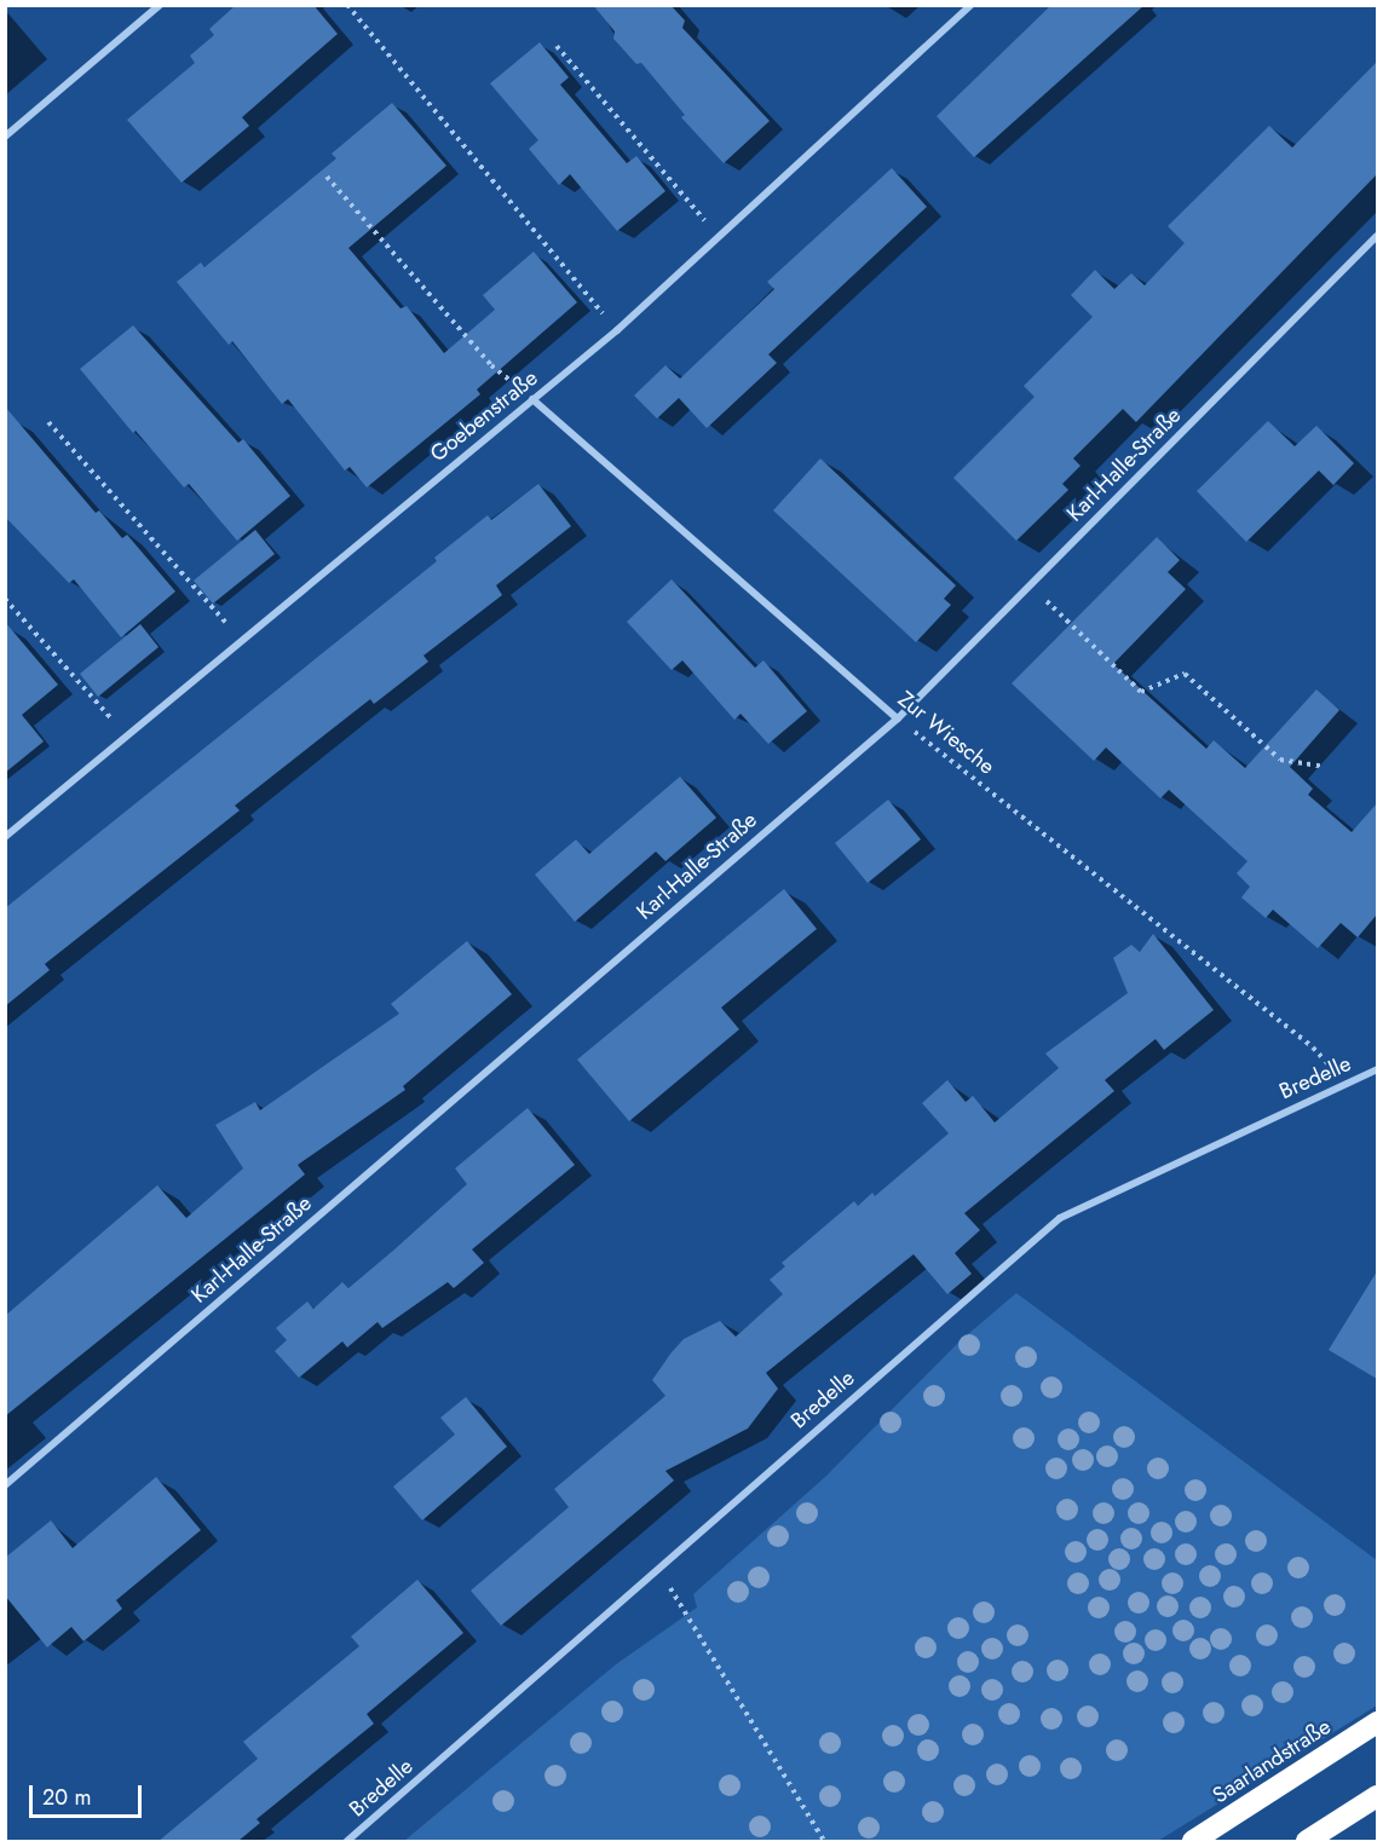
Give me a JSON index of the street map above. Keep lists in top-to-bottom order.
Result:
{
  "streets": {
    "highway": ["Saarlandstraße"],
    "street": [
      "Goebenstraße",
      "Karl-Halle-Straße",
      "Zur Wiesche",
      "Bredelle"
    ]
  },
  "crossings": [
    ["Goebenstraße", "Zur Wiesche"],
    ["Karl-Halle-Straße", "Zur Wiesche"],
    ["Zur Wiesche", "Bredelle"]
  ],
  "scale_bar": "20 m"
}
